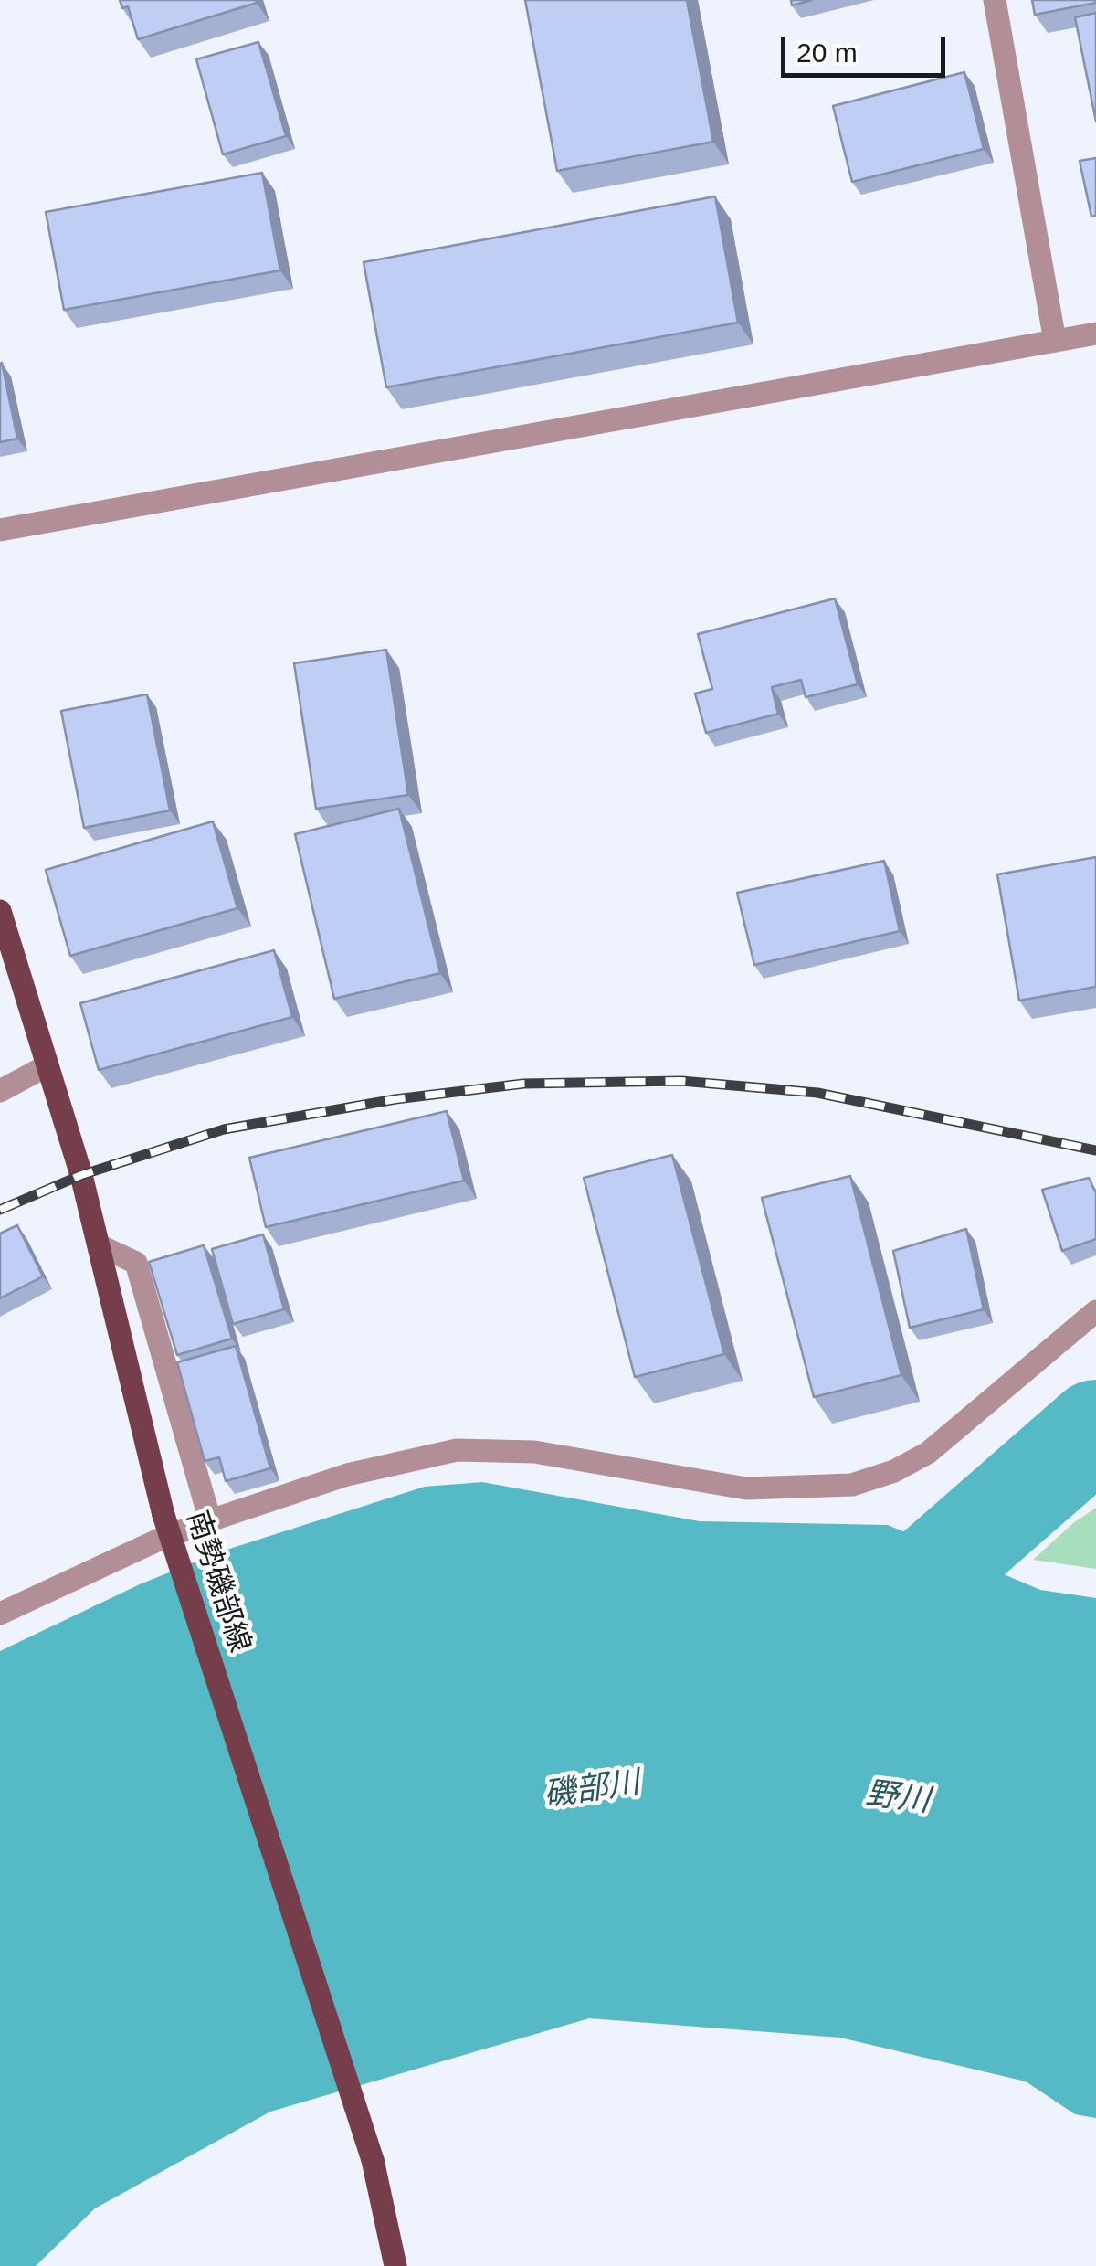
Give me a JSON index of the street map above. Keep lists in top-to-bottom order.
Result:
{
  "streets": {
    "main road": ["南勢磯部線"]
  },
  "water": ["磯部川", "野川"],
  "scale_bar": "20 m"
}
